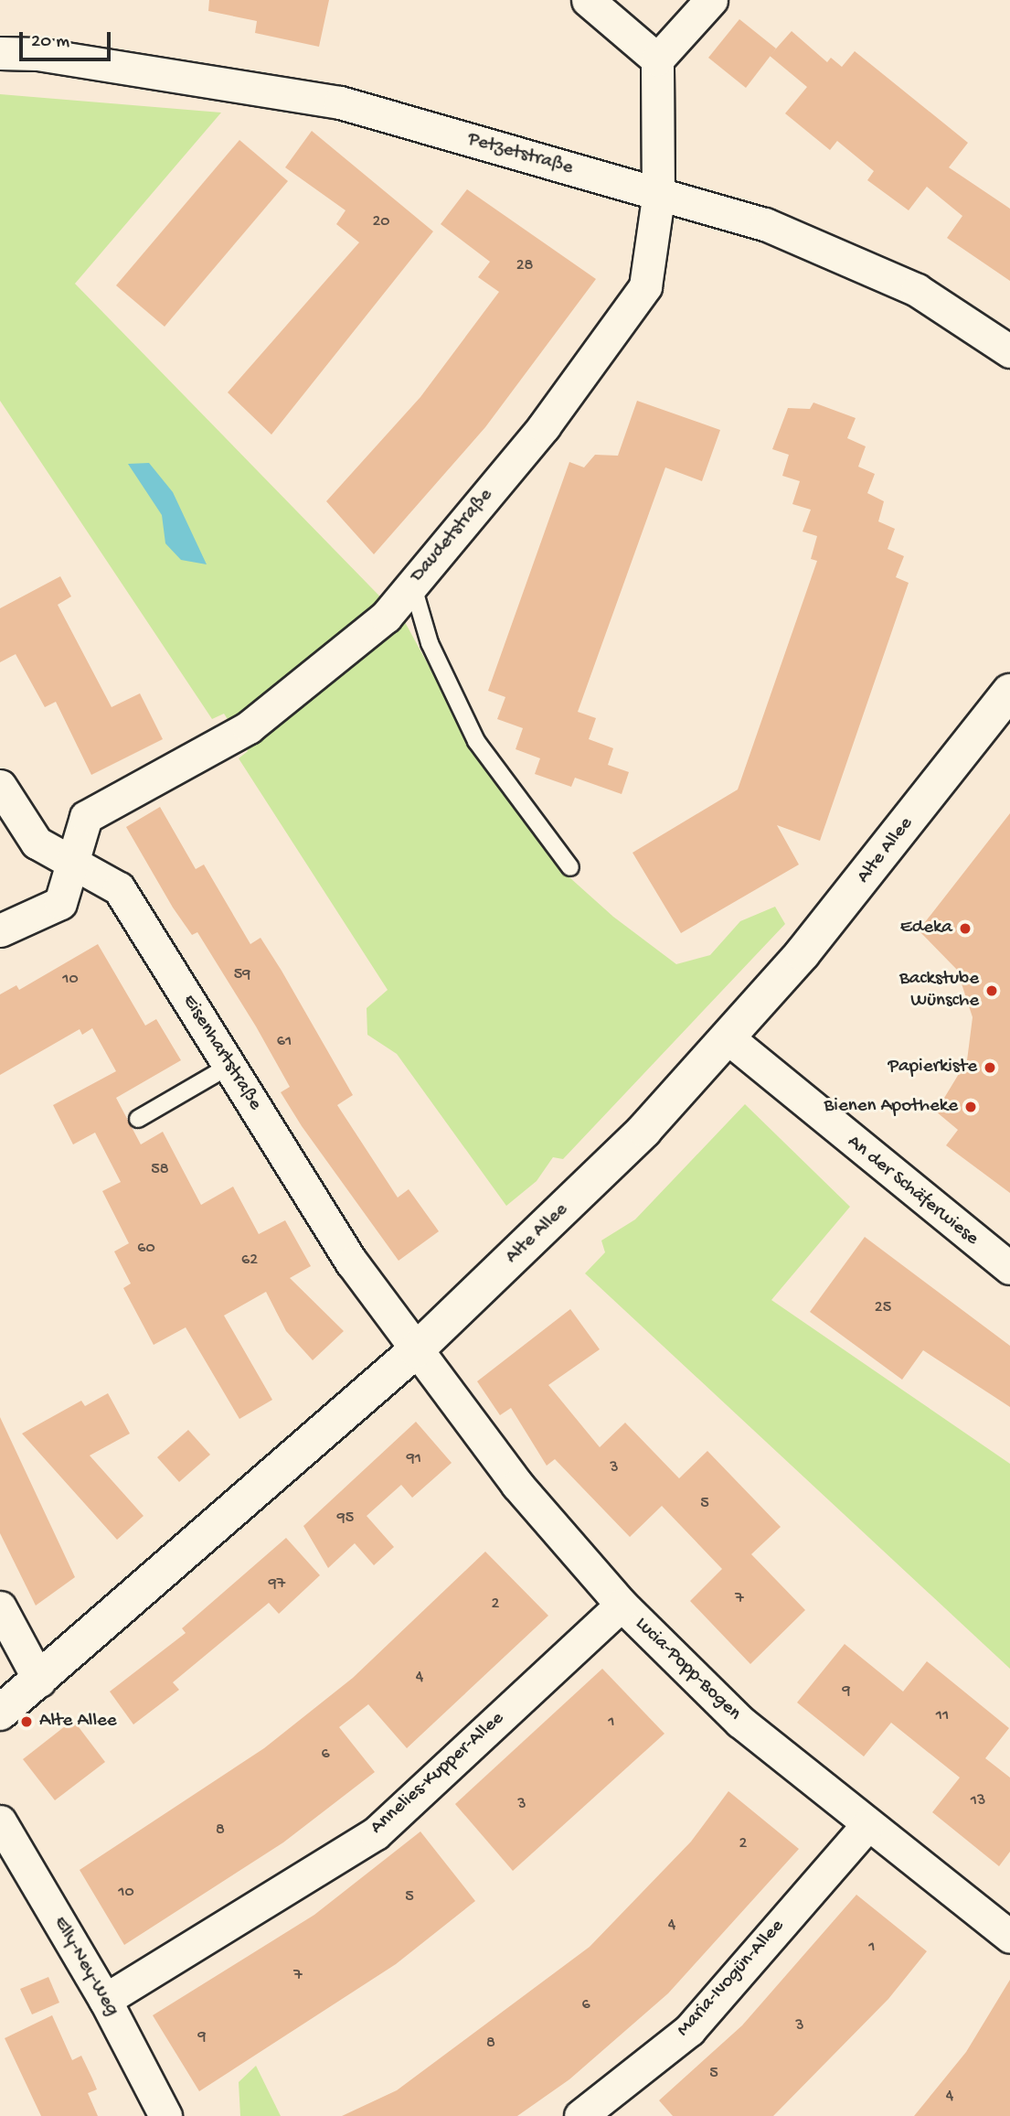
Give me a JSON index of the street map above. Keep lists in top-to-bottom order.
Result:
{
  "streets": {
    "street": [
      "Petzetstraße",
      "Daudetstraße",
      "Alte Allee",
      "Eisenhartstraße",
      "An der Schäferwiese",
      "Lucia-Popp-Bogen",
      "Annelies-Kupper-Allee",
      "Elly-Ney-Weg",
      "Maria-Ivogün-Allee"
    ]
  },
  "crossings": [
    ["Petzetstraße", "Daudetstraße"],
    ["Daudetstraße", "Eisenhartstraße"],
    ["Alte Allee", "Eisenhartstraße"],
    ["Alte Allee", "An der Schäferwiese"],
    ["Alte Allee", "Lucia-Popp-Bogen"],
    ["Eisenhartstraße", "Lucia-Popp-Bogen"],
    ["Lucia-Popp-Bogen", "Annelies-Kupper-Allee"],
    ["Lucia-Popp-Bogen", "Maria-Ivogün-Allee"],
    ["Annelies-Kupper-Allee", "Elly-Ney-Weg"]
  ],
  "places": [
    "Edeka",
    "Backstube Wünsche",
    "Papierkiste",
    "Bienen Apotheke",
    "Alte Allee"
  ],
  "house_numbers": [
    "20",
    "28",
    "59",
    "10",
    "61",
    "58",
    "60",
    "62",
    "25",
    "91",
    "3",
    "5",
    "95",
    "97",
    "7",
    "2",
    "4",
    "9",
    "11",
    "1",
    "6",
    "13",
    "3",
    "8",
    "2",
    "10",
    "5",
    "4",
    "1",
    "7",
    "6",
    "3",
    "9",
    "8",
    "5",
    "4"
  ],
  "scale_bar": "20 m"
}
